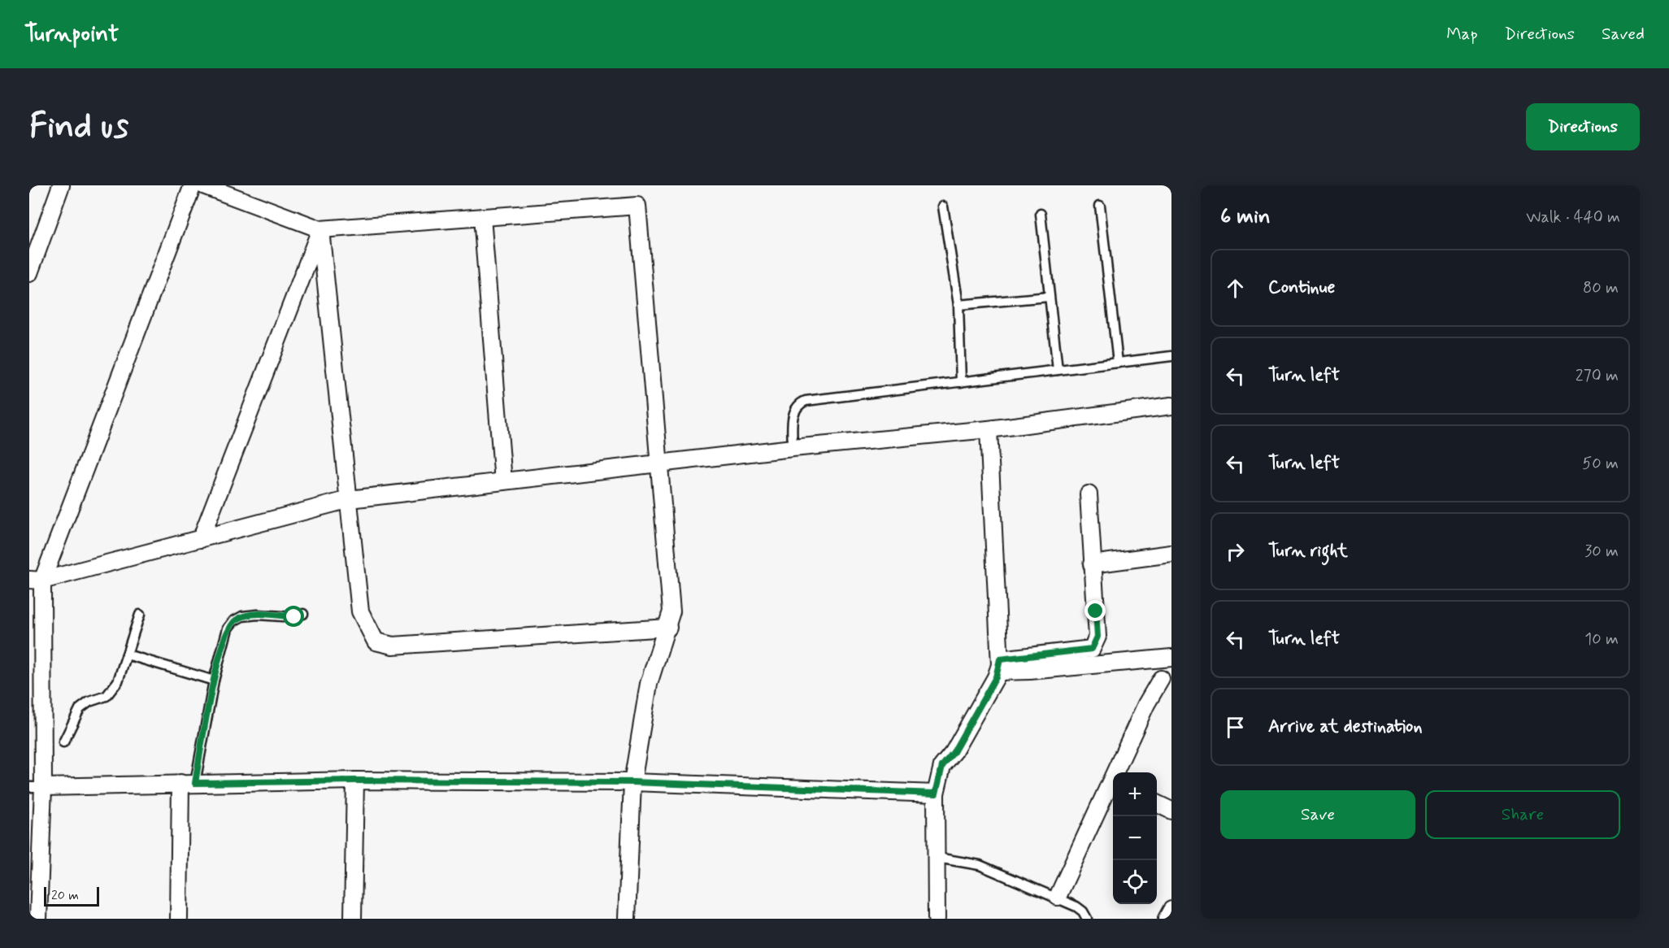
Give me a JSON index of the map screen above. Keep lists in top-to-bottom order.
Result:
{
  "scale_bar": "20 m",
  "page": {
    "header": "Turnpoint",
    "nav": ["Map", "Directions", "Saved"],
    "buttons": [
      "Directions",
      ["Save", "Share"]
    ],
    "title": "Find us",
    "heading": ["6 min", "Walk · 440 m"],
    "list": [
      ["Continue", "80 m"],
      ["Turn left", "270 m"],
      ["Turn left", "50 m"],
      ["Turn right", "30 m"],
      ["Turn left", "10 m"],
      "Arrive at destination"
    ],
    "map_buttons": ["+", "−"],
    "scale": "20 m"
  }
}
